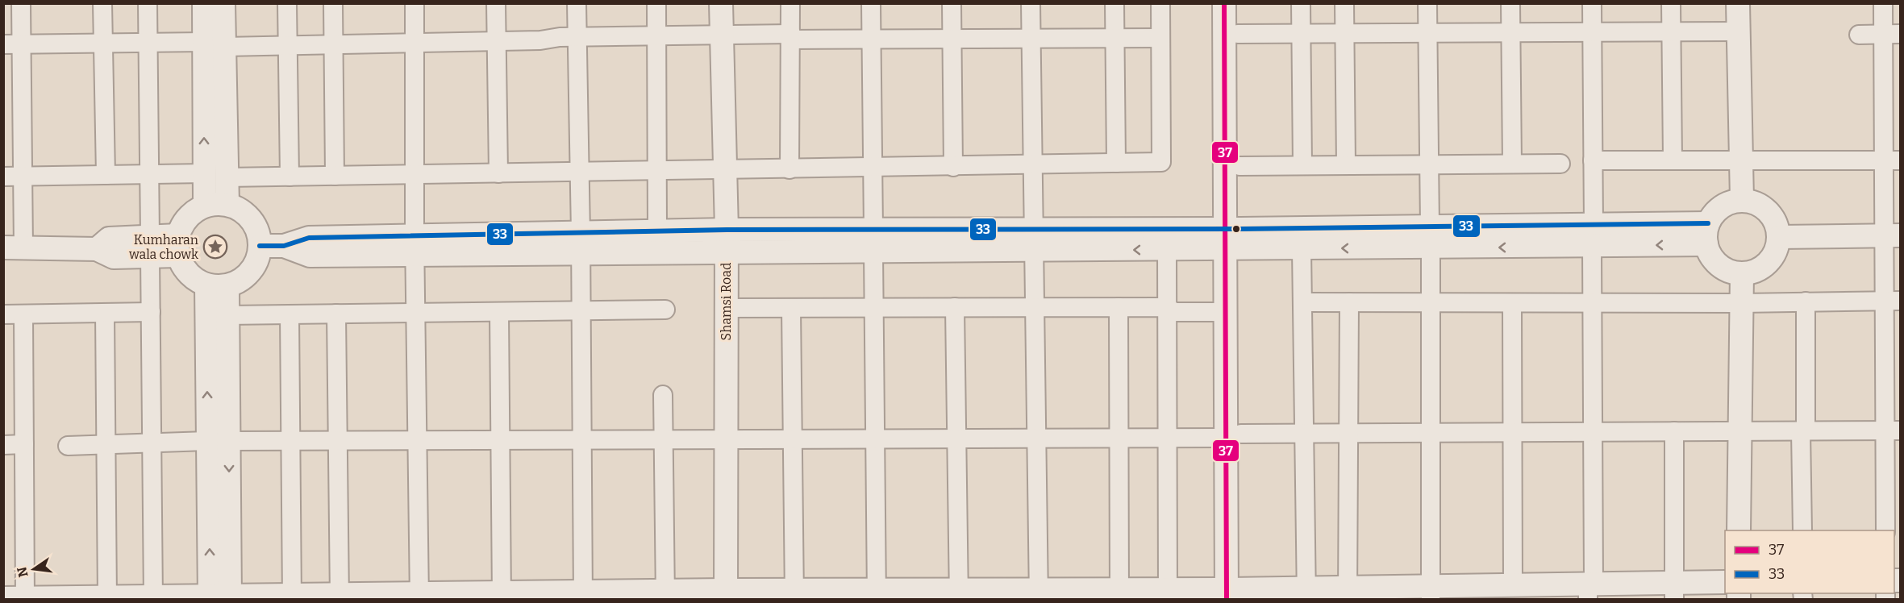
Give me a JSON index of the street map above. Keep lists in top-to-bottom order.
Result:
{
  "streets": {
    "street": ["Shamsi Road"]
  },
  "places": {
    "place": ["Kumharan wala chowk"]
  },
  "lines": ["transit line 37", "transit line 33"],
  "legend": ["37", "33"],
  "north": "left"
}
